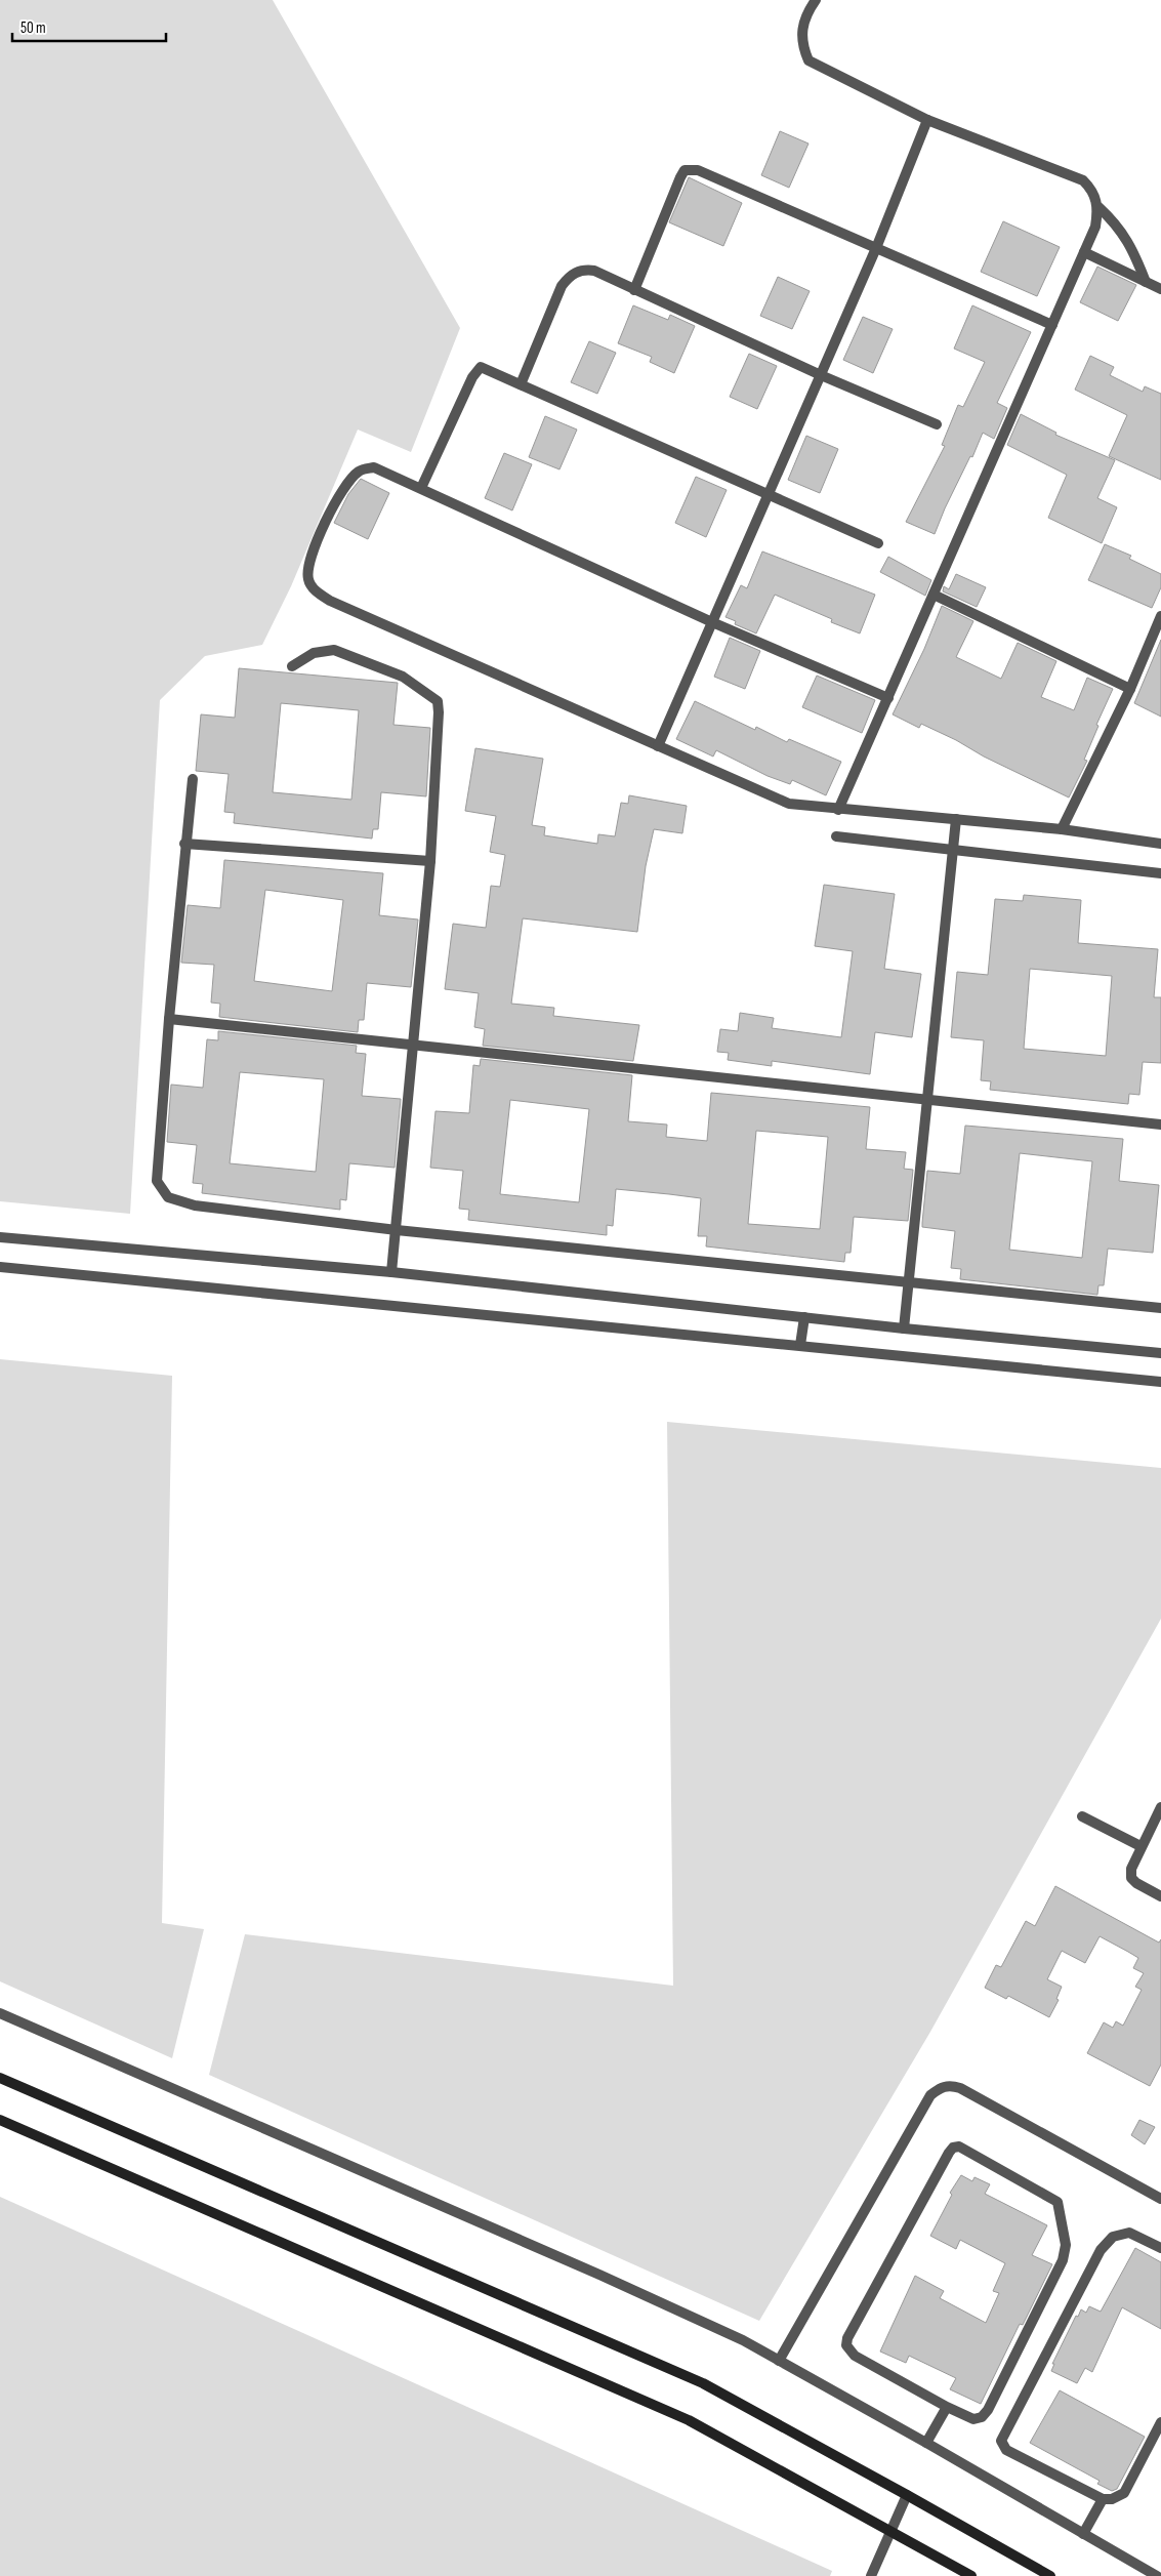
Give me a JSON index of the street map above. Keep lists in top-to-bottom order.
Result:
{
  "scale_bar": "50 m"
}
